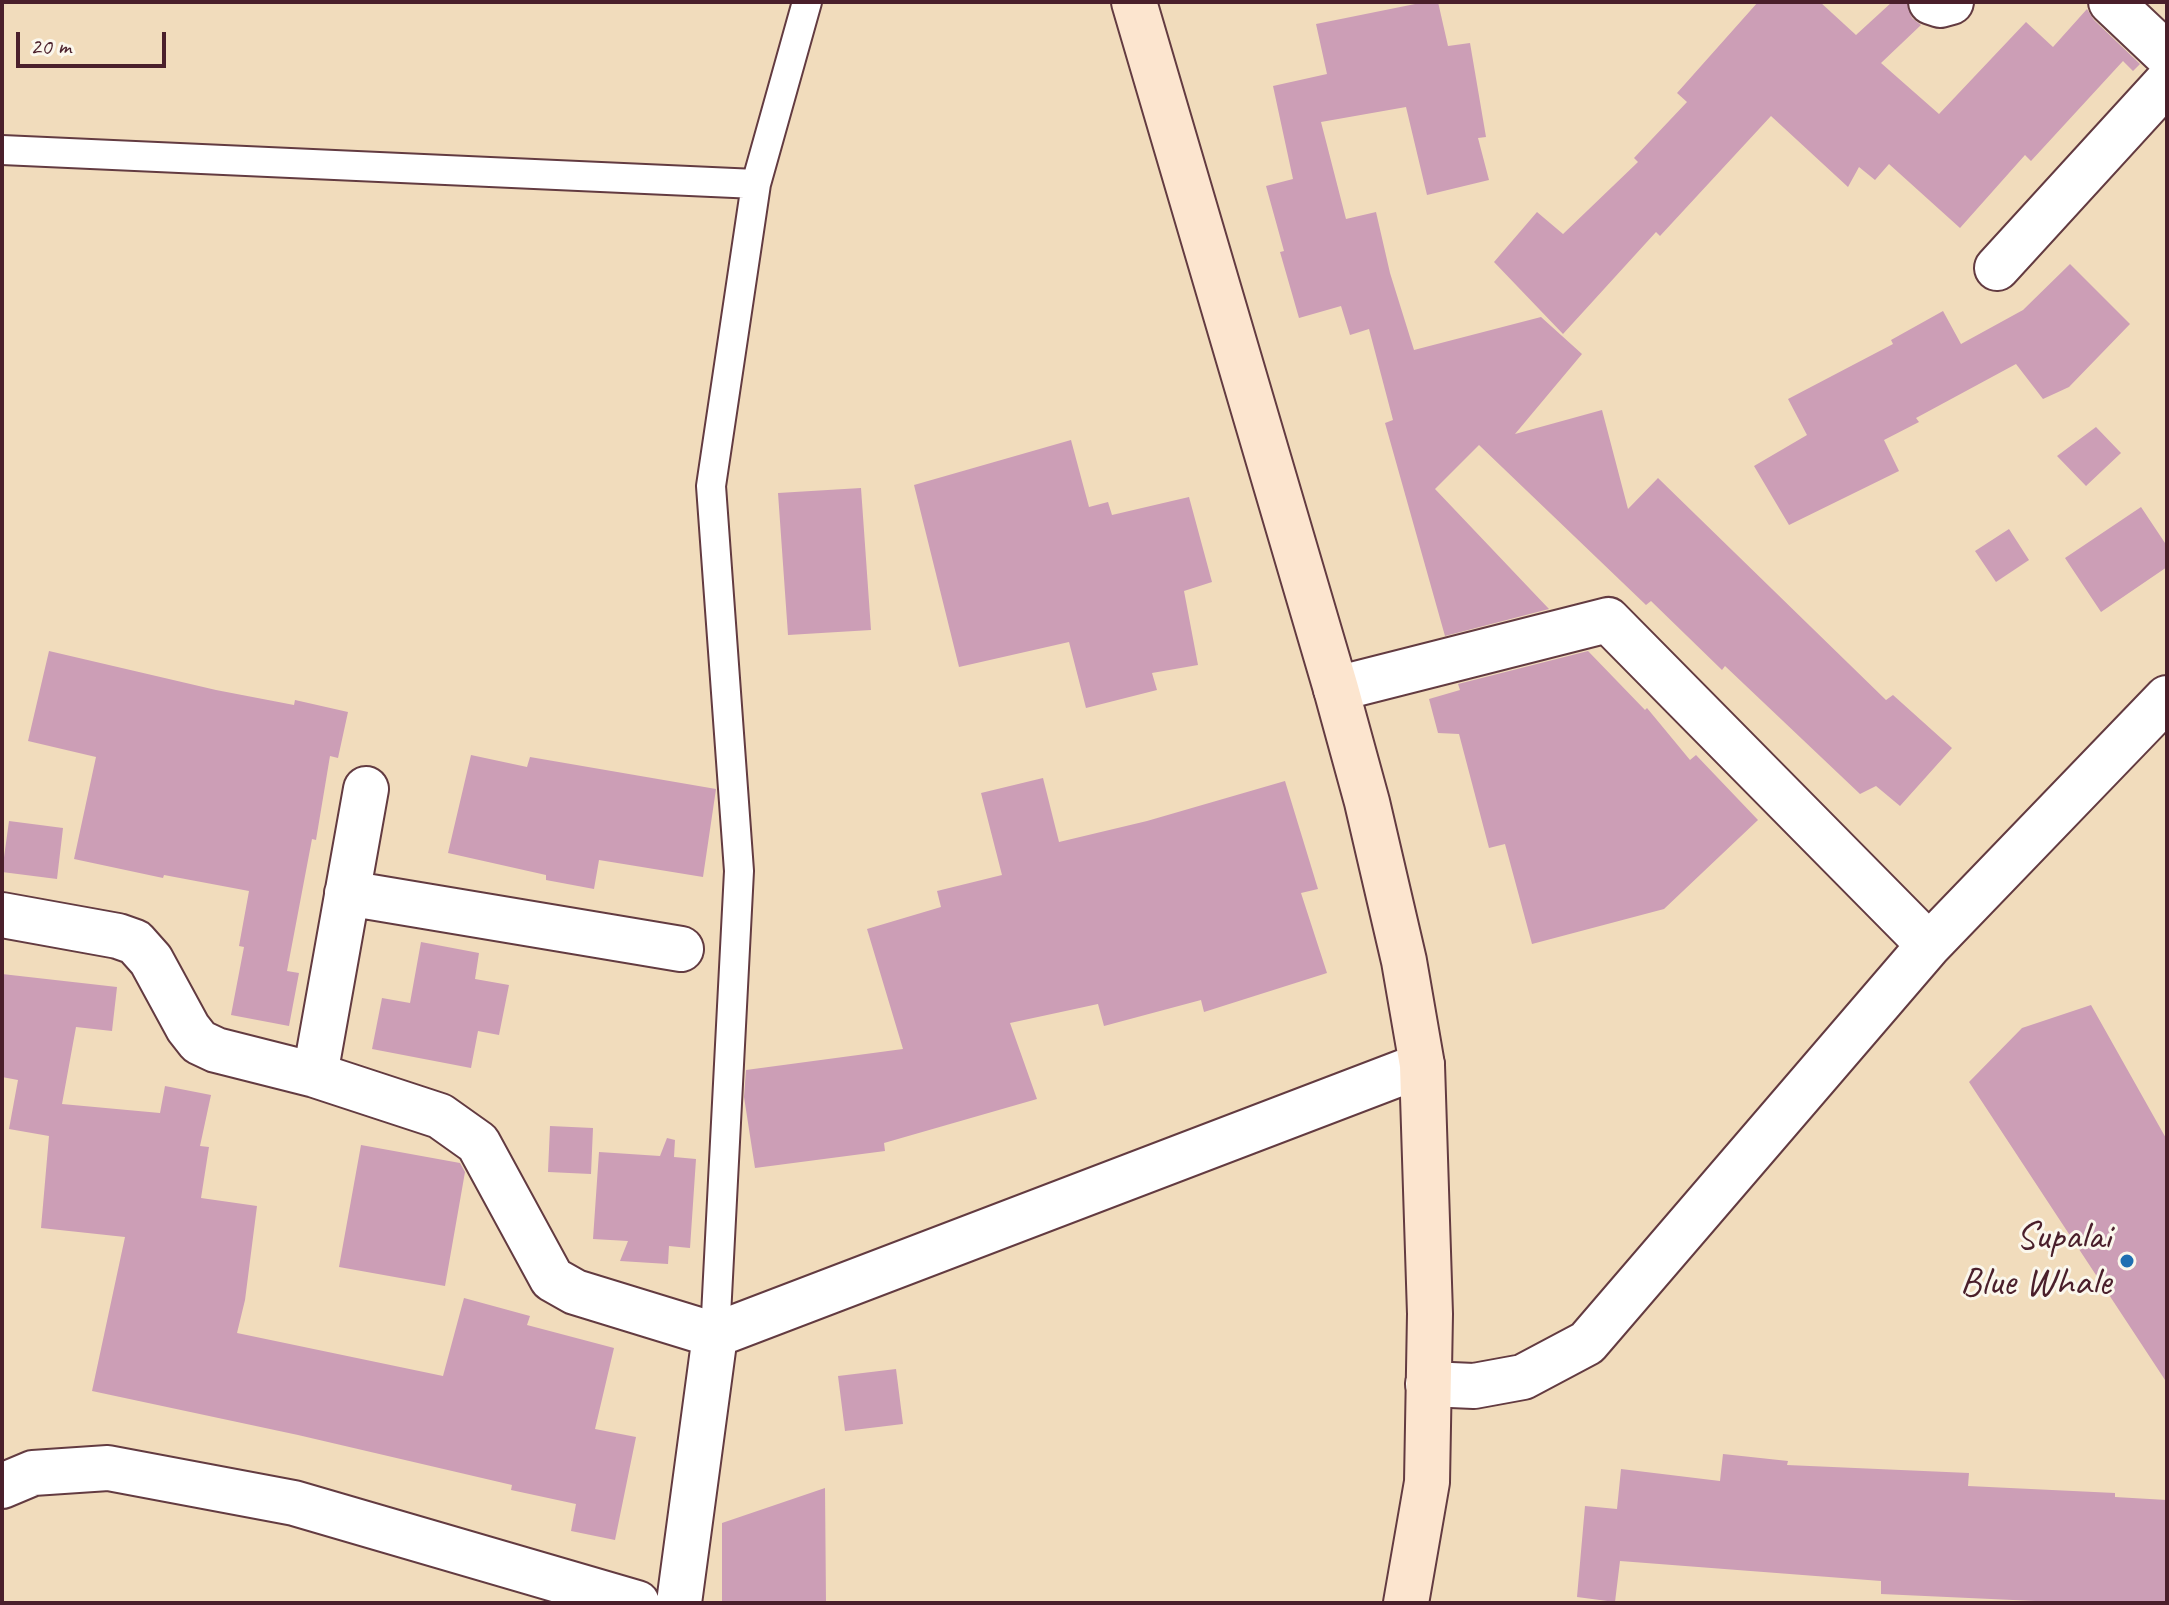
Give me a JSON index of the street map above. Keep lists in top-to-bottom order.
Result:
{
  "places": ["Supalai Blue Whale"],
  "scale_bar": "20 m"
}
